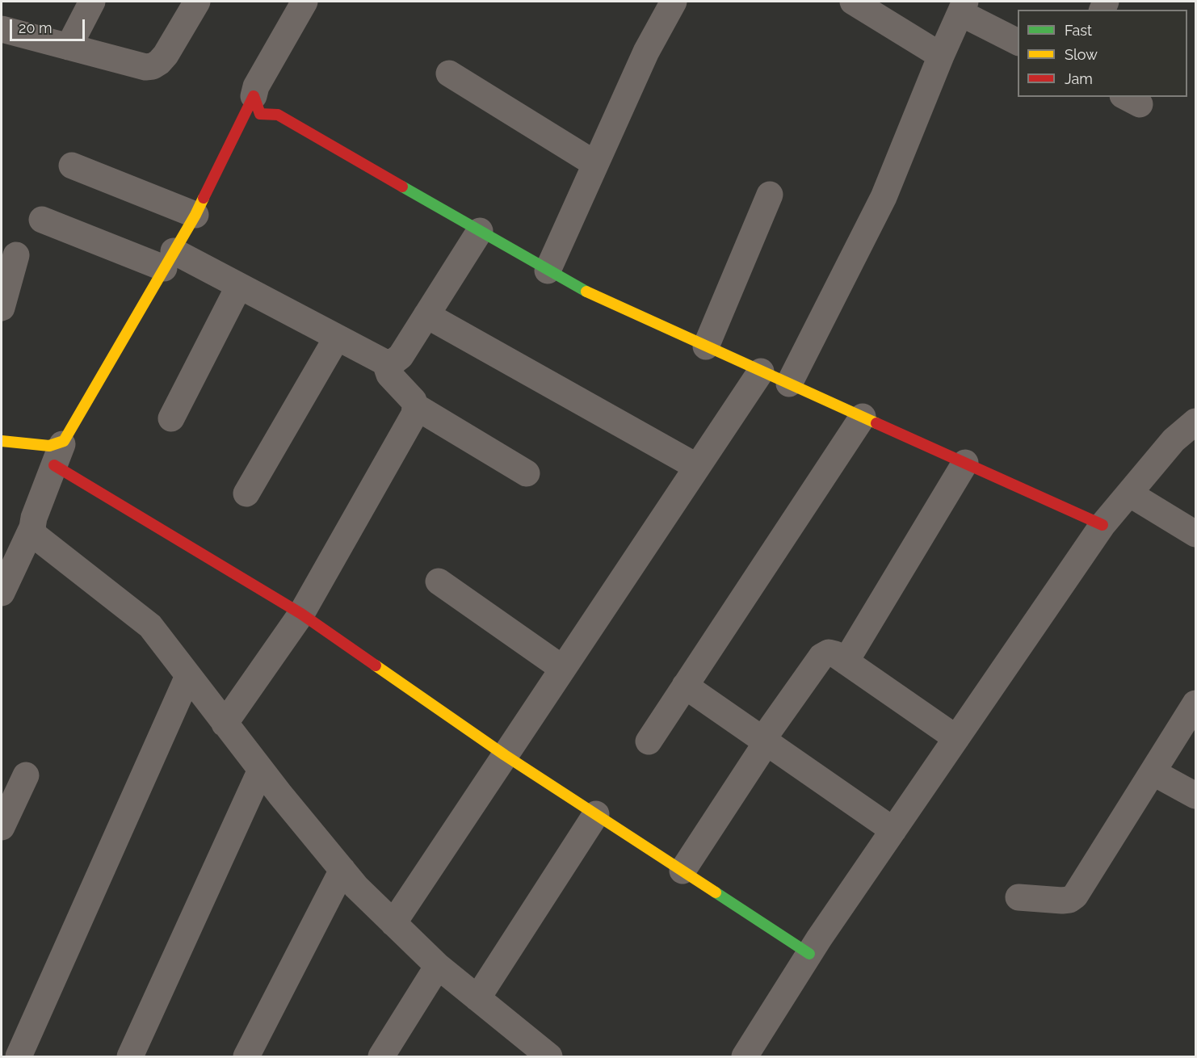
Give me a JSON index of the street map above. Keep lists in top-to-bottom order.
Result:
{
  "legend": ["Fast", "Slow", "Jam"],
  "scale_bar": "20 m"
}
